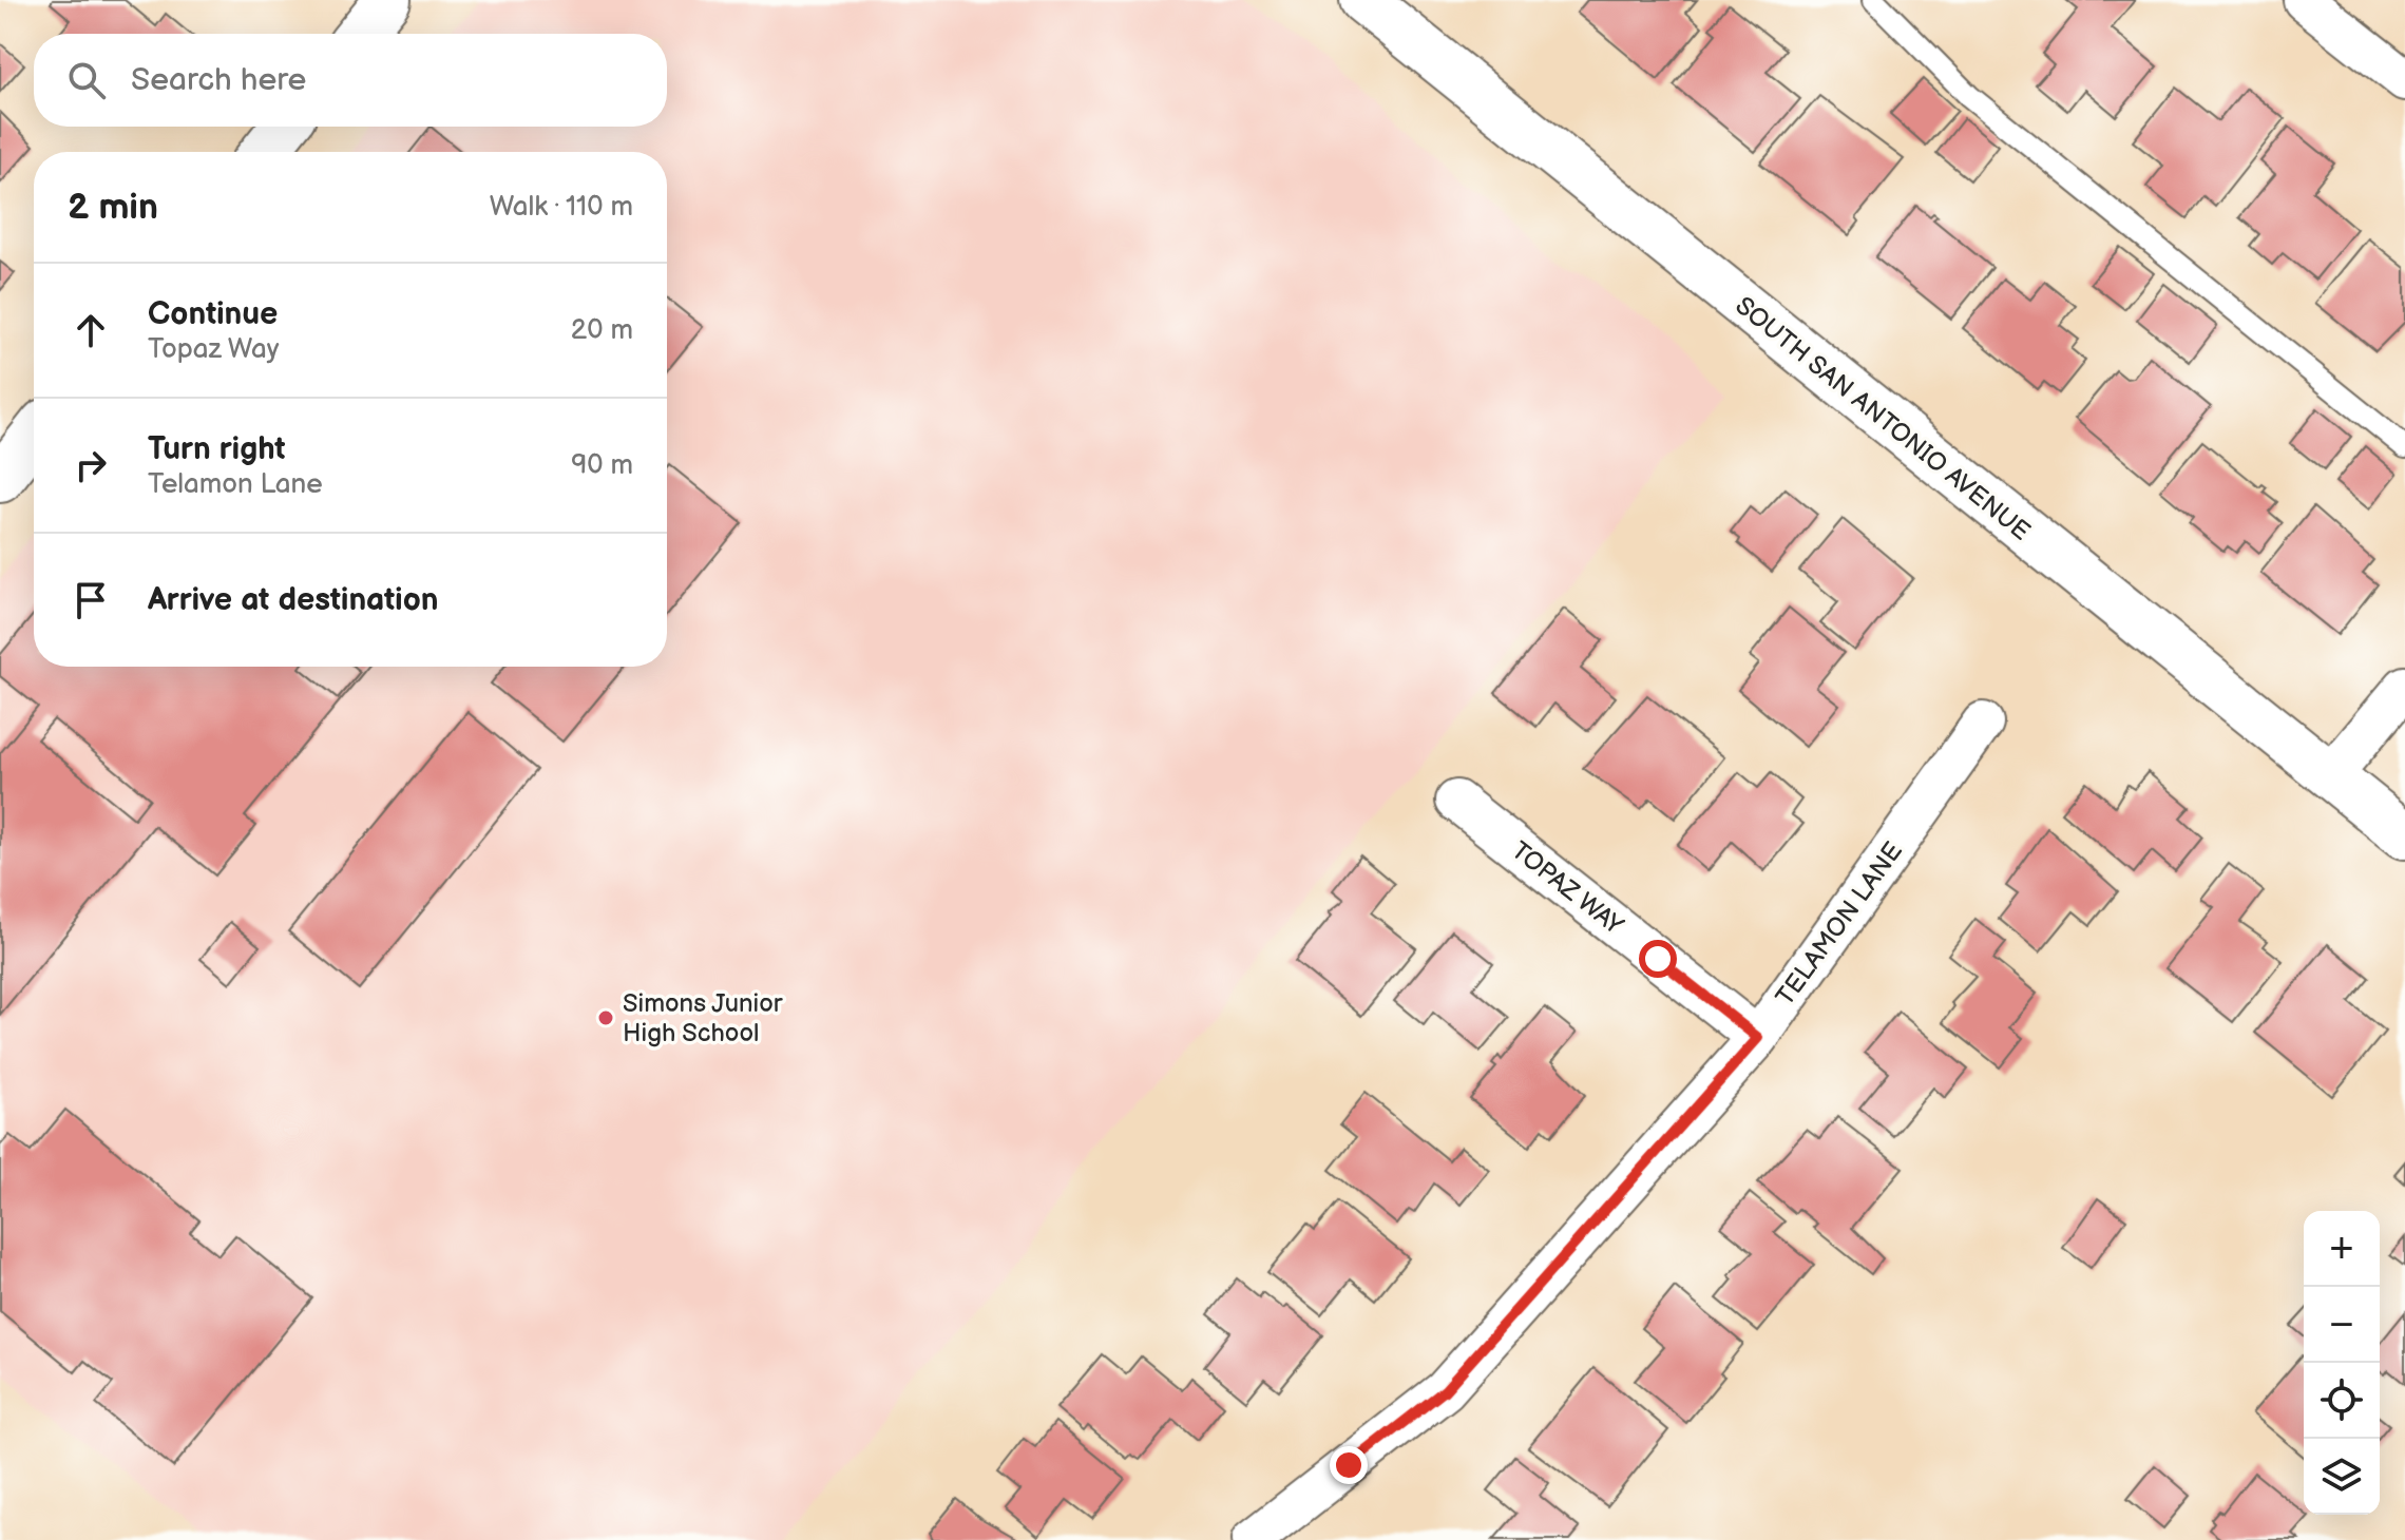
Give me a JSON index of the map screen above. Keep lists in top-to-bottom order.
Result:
{
  "streets": {
    "street": ["SOUTH SAN ANTONIO AVENUE", "TOPAZ WAY", "TELAMON LANE"]
  },
  "crossings": [
    ["TOPAZ WAY", "TELAMON LANE"]
  ],
  "places": ["Simons Junior High School"],
  "page": {
    "search": "Search here",
    "heading": ["2 min", "Walk · 110 m"],
    "list": [
      ["Continue", "Topaz Way", "20 m"],
      ["Turn right", "Telamon Lane", "90 m"],
      "Arrive at destination"
    ],
    "map_buttons": ["+", "−"]
  }
}
